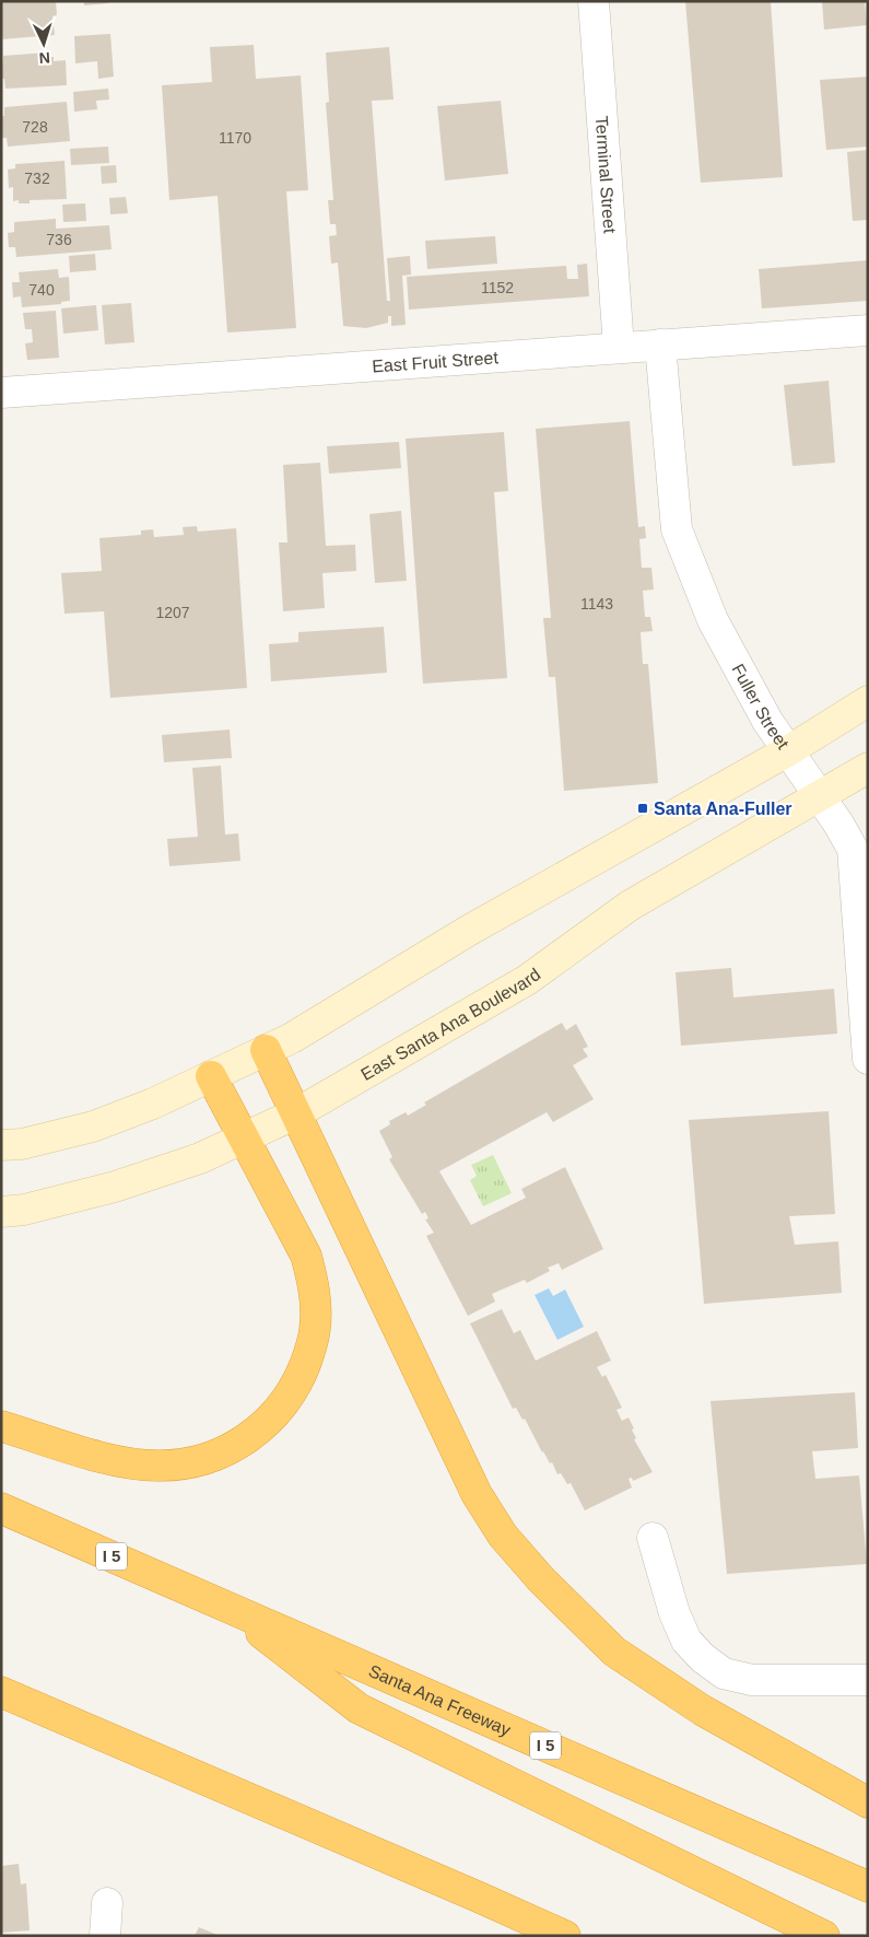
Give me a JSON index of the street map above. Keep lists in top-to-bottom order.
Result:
{
  "streets": {
    "highway": ["I 5", "Santa Ana Freeway"],
    "main road": ["East Santa Ana Boulevard"],
    "street": ["Terminal Street", "East Fruit Street", "Fuller Street"]
  },
  "crossings": [
    ["Terminal Street", "East Fruit Street"],
    ["East Fruit Street", "Fuller Street"],
    ["Fuller Street", "East Santa Ana Boulevard"]
  ],
  "places": {
    "transit": ["Santa Ana-Fuller"]
  },
  "house_numbers": [
    "728",
    "1170",
    "732",
    "736",
    "1152",
    "740",
    "1143",
    "1207"
  ],
  "north": "bottom"
}
